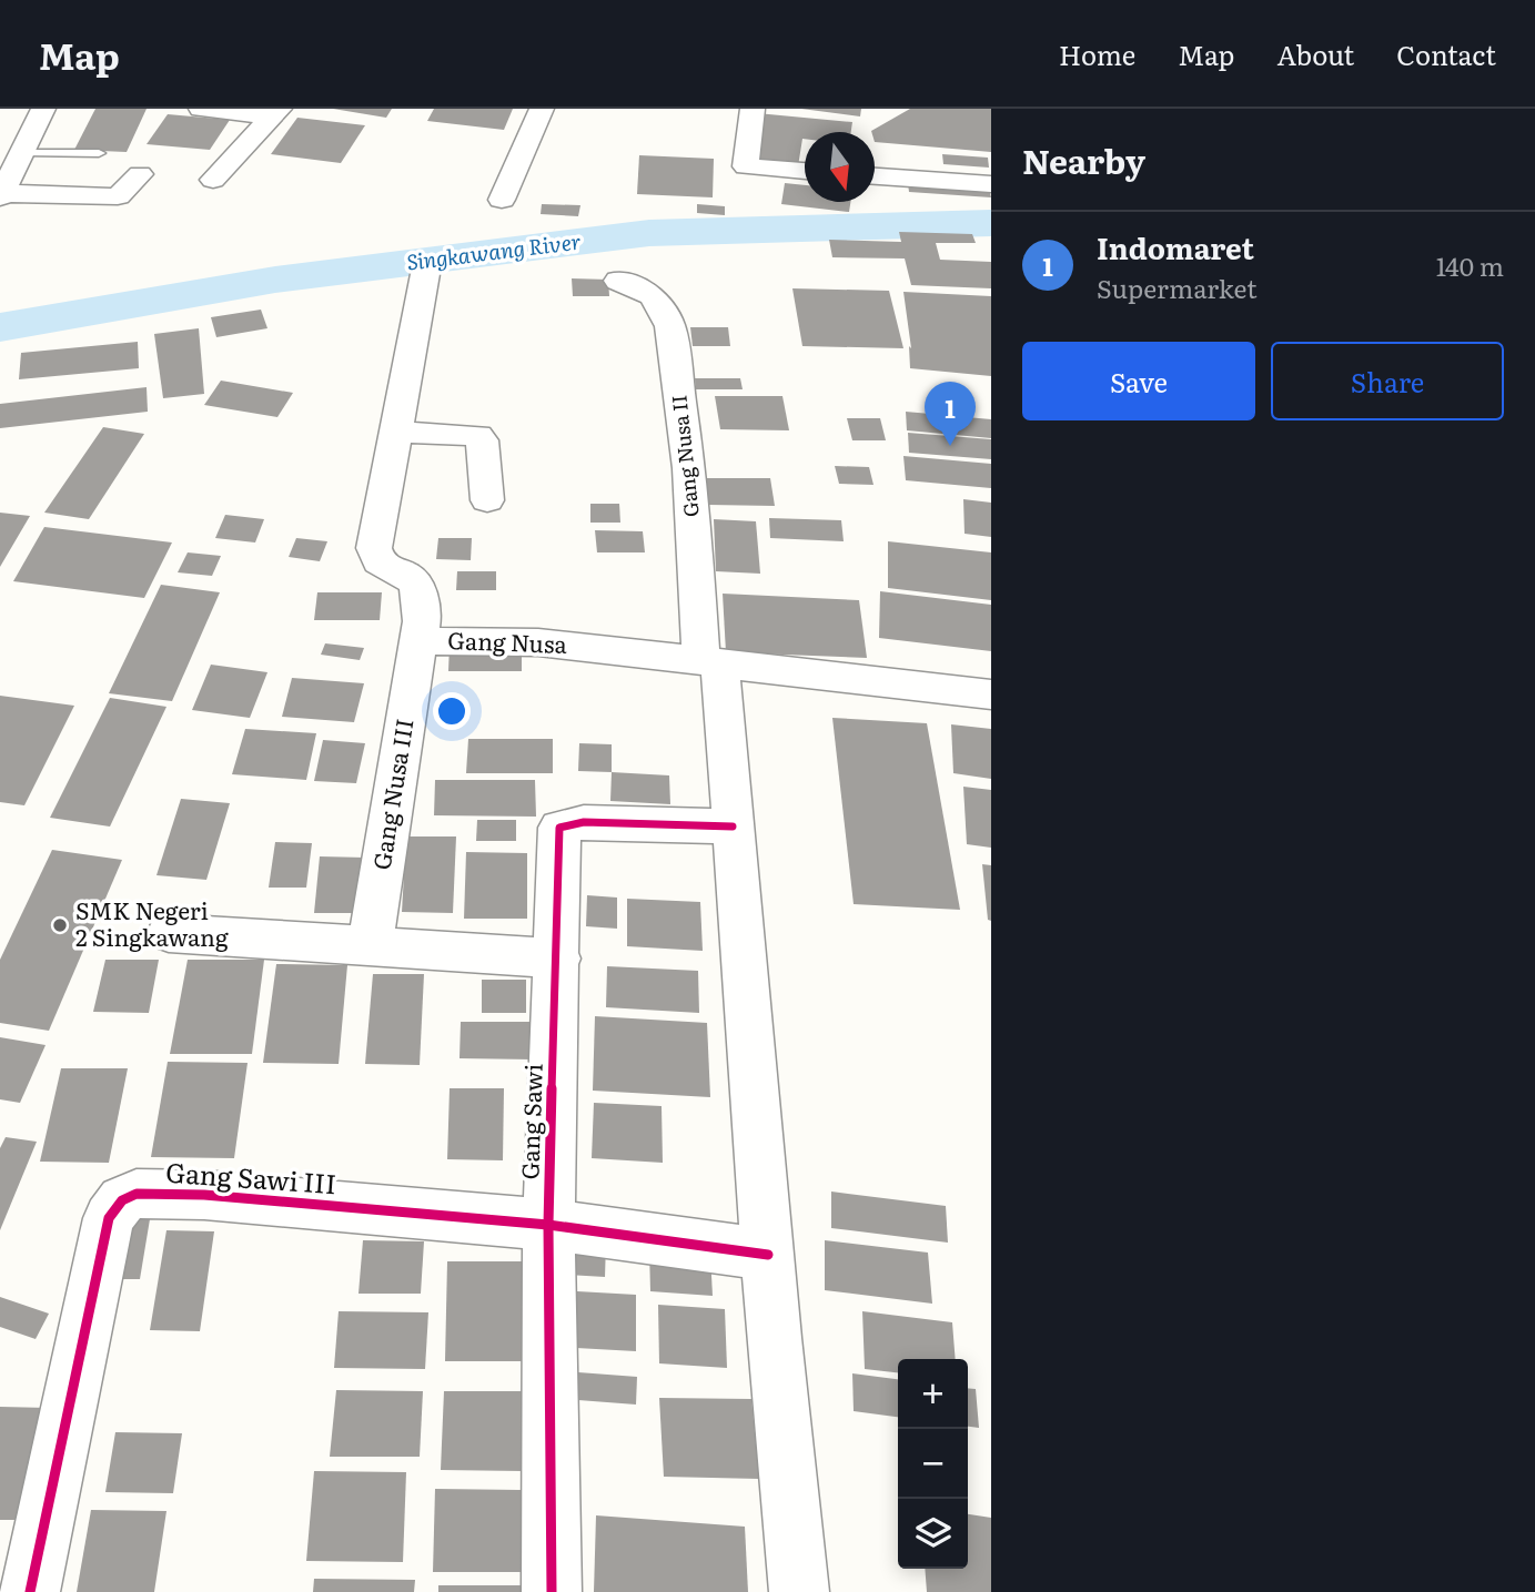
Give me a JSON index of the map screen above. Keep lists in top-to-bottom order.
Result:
{
  "streets": {
    "street": [
      "Gang Nusa II",
      "Gang Nusa",
      "Gang Nusa III",
      "Gang Sawi",
      "Gang Sawi III"
    ]
  },
  "crossings": [
    ["Gang Nusa II", "Gang Nusa"],
    ["Gang Nusa II", "Gang Sawi"],
    ["Gang Nusa II", "Gang Sawi III"],
    ["Gang Nusa", "Gang Nusa III"],
    ["Gang Sawi", "Gang Sawi III"]
  ],
  "water": ["Singkawang River"],
  "places": ["SMK Negeri 2 Singkawang"],
  "north": "bottom",
  "page": {
    "header": "Map",
    "nav": [
      "Home",
      "Map",
      "About",
      "Contact"
    ],
    "heading": "Nearby",
    "list": [
      {
        "mark": "1",
        "name": "Indomaret",
        "note": "Supermarket",
        "value": "140 m"
      }
    ],
    "buttons": ["Save", "Share"],
    "pins": "1",
    "map_buttons": ["+", "−"]
  }
}
